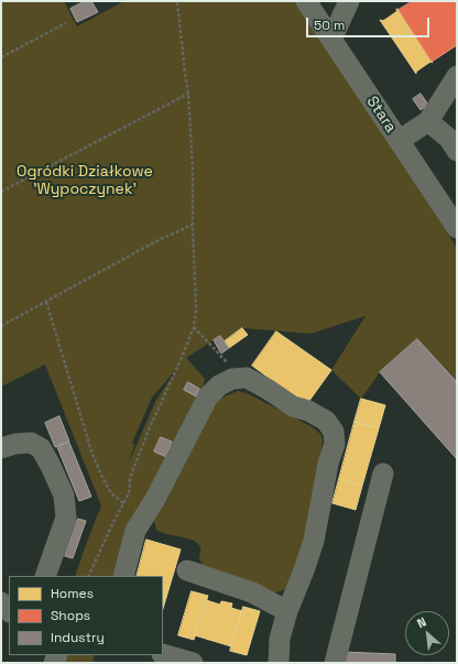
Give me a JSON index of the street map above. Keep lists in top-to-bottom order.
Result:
{
  "streets": {
    "street": ["Stara"]
  },
  "parks": ["Ogródki Działkowe 'Wypoczynek'"],
  "legend": ["Homes", "Shops", "Industry"],
  "scale_bar": "50 m",
  "north": "top left"
}
